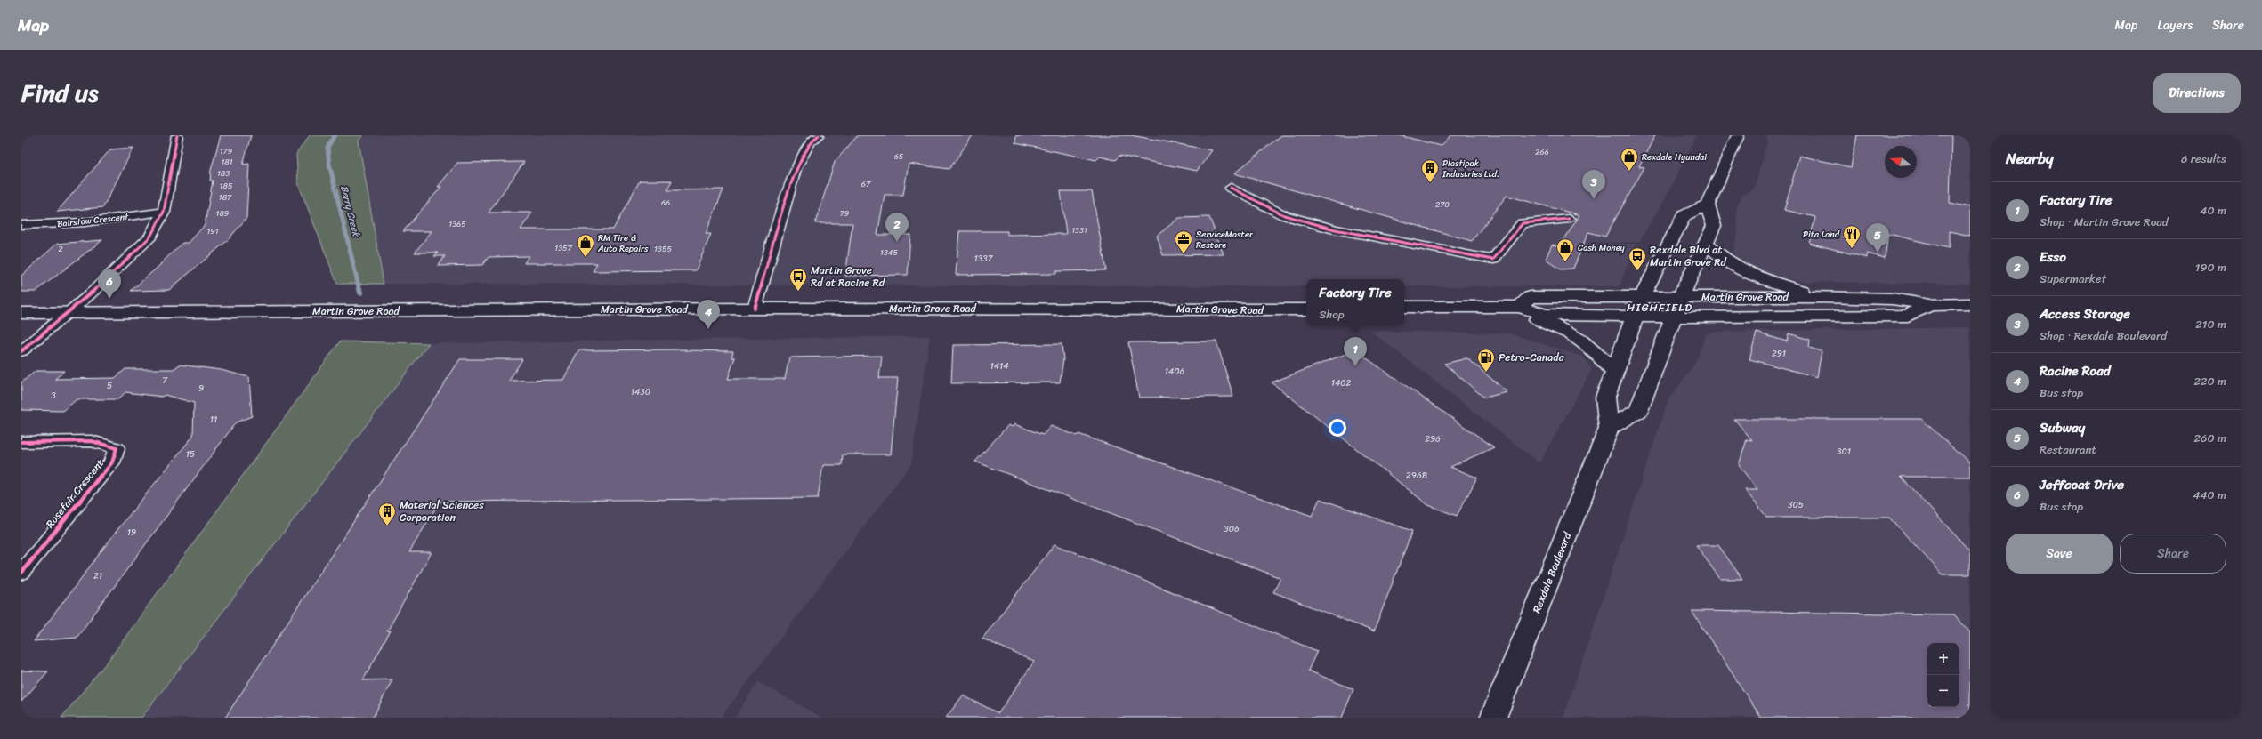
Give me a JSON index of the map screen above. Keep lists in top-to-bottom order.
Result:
{
  "streets": {
    "main road": ["Martin Grove Road", "Rexdale Boulevard"],
    "street": ["Bairstow Crescent", "Rosefair Crescent"]
  },
  "crossings": [
    ["Martin Grove Road", "Rexdale Boulevard"]
  ],
  "districts": ["HIGHFIELD"],
  "water": ["Berry Creek"],
  "places": {
    "shop": ["Rexdale Hyundai", "RM Tire & Auto Repairs", "Cash Money"],
    "building": ["Plastipak Industries Ltd.", "Material Sciences Corporation"],
    "restaurant": ["Pita Land"],
    "office": ["ServiceMaster Restore"],
    "bus stop": ["Rexdale Blvd at Martin Grove Rd", "Martin Grove Rd at Racine Rd"],
    "fuel station": ["Petro-Canada"]
  },
  "house_numbers": [
    "179",
    "266",
    "65",
    "181",
    "183",
    "67",
    "185",
    "187",
    "66",
    "270",
    "189",
    "79",
    "1365",
    "1331",
    "191",
    "1357",
    "2",
    "1355",
    "1345",
    "1337",
    "291",
    "1414",
    "1406",
    "7",
    "1402",
    "5",
    "9",
    "1430",
    "3",
    "11",
    "296",
    "301",
    "15",
    "296B",
    "305",
    "306",
    "19",
    "21"
  ],
  "north": "left",
  "page": {
    "header": "Map",
    "nav": ["Map", "Layers", "Share"],
    "title": "Find us",
    "buttons": [
      "Directions",
      ["Save", "Share"]
    ],
    "heading": ["Nearby", "6 results"],
    "pins": [
      "3",
      "2",
      "5",
      "6",
      "4",
      "1"
    ],
    "list": [
      {
        "mark": "1",
        "name": "Factory Tire",
        "note": "Shop · Martin Grove Road",
        "value": "40 m"
      },
      {
        "mark": "2",
        "name": "Esso",
        "note": "Supermarket",
        "value": "190 m"
      },
      {
        "mark": "3",
        "name": "Access Storage",
        "note": "Shop · Rexdale Boulevard",
        "value": "210 m"
      },
      {
        "mark": "4",
        "name": "Racine Road",
        "note": "Bus stop",
        "value": "220 m"
      },
      {
        "mark": "5",
        "name": "Subway",
        "note": "Restaurant",
        "value": "260 m"
      },
      {
        "mark": "6",
        "name": "Jeffcoat Drive",
        "note": "Bus stop",
        "value": "440 m"
      }
    ],
    "popup": ["Factory Tire", "Shop"],
    "map_buttons": ["+", "−"]
  }
}
